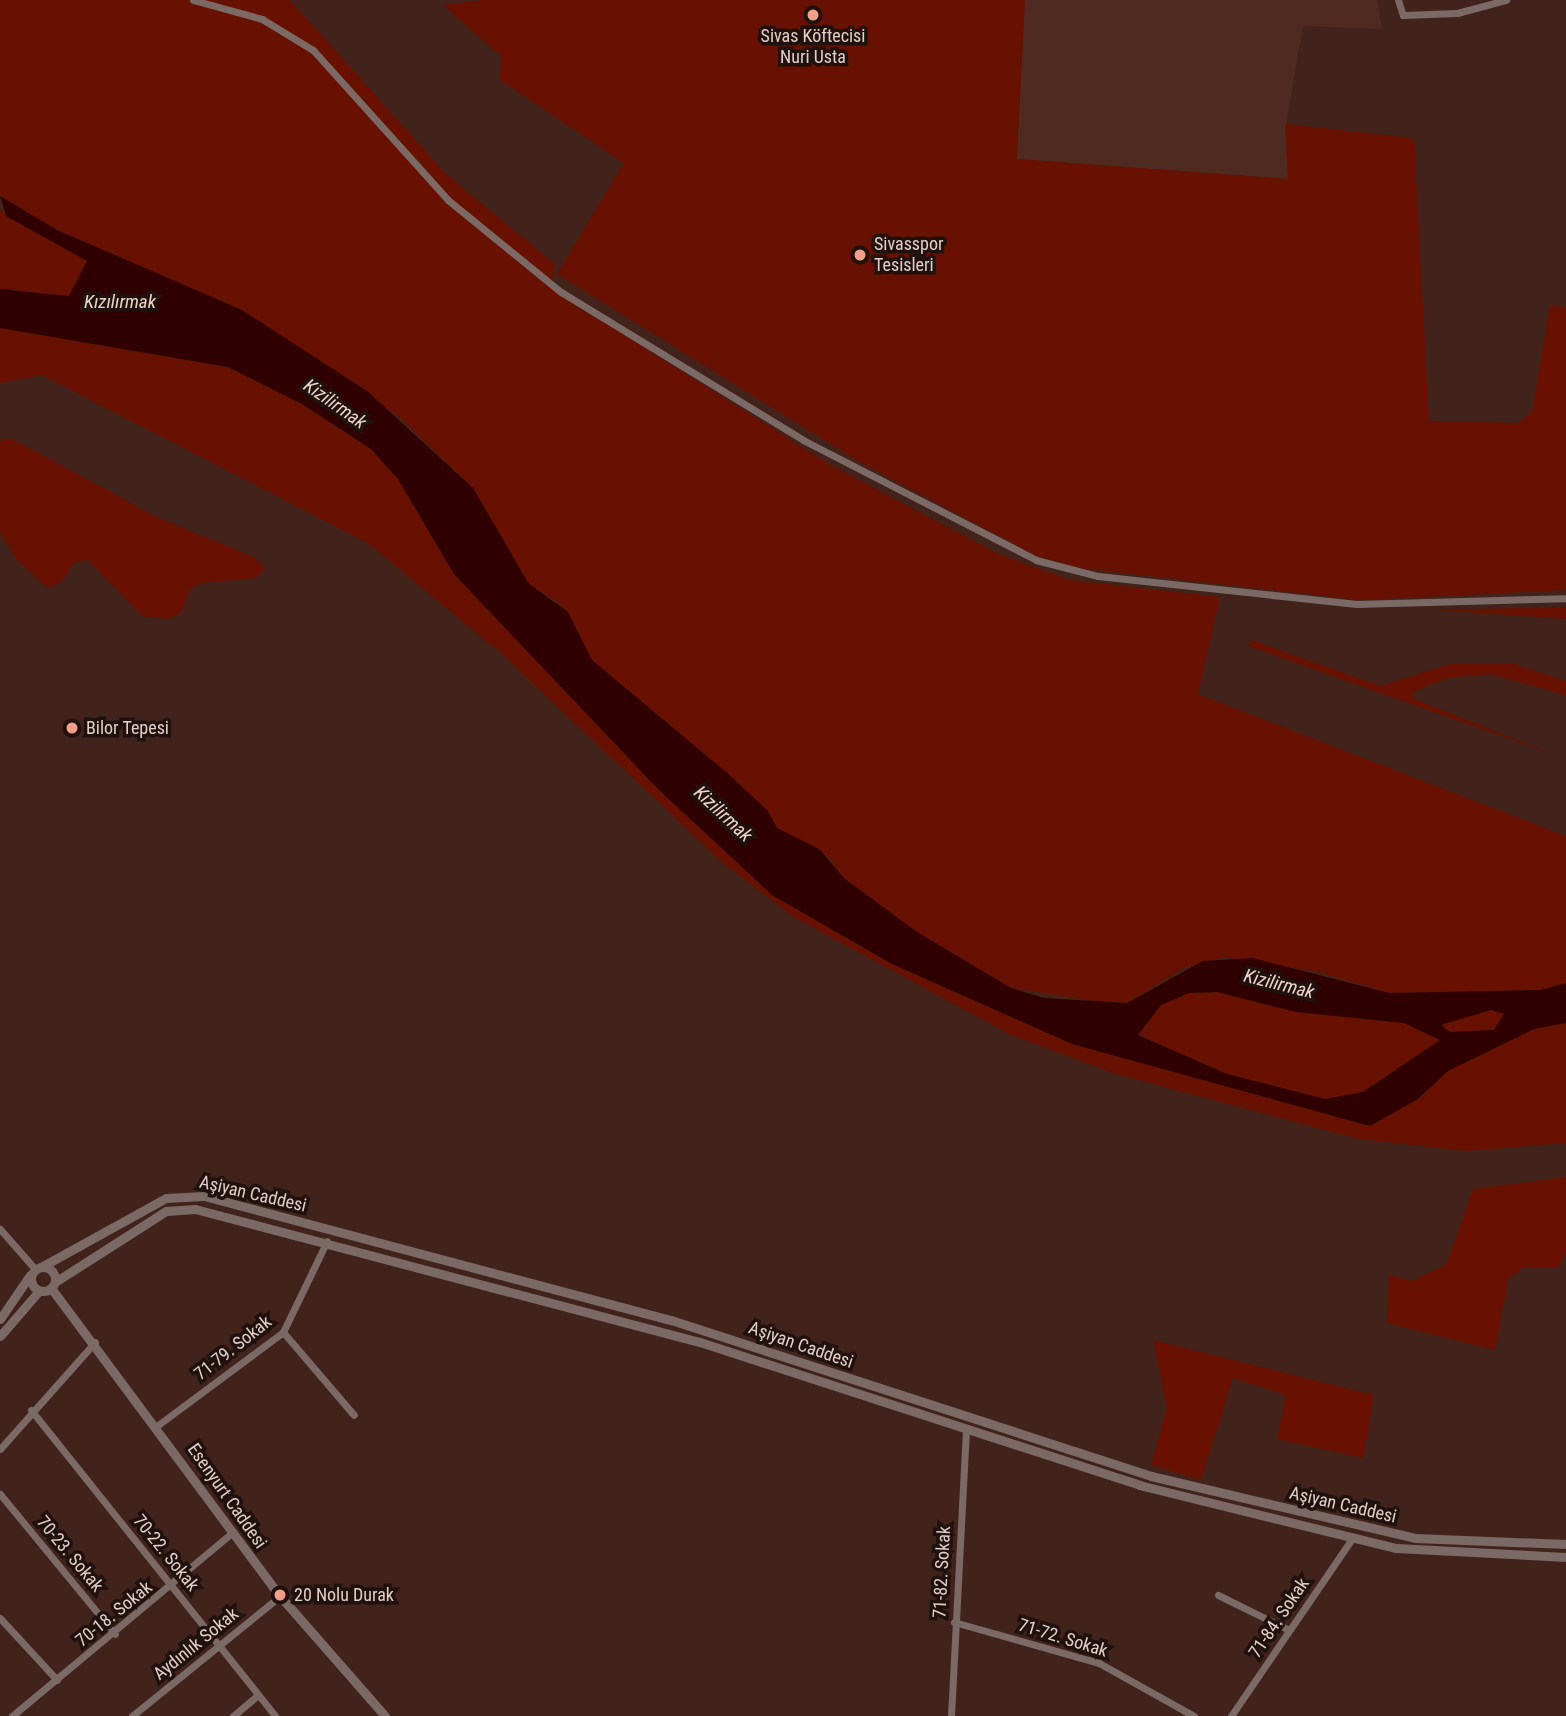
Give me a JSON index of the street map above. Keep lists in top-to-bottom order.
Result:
{
  "streets": {
    "street": [
      "Aşiyan Caddesi",
      "71-79. Sokak",
      "Esenyurt Caddesi",
      "70-22. Sokak",
      "70-23. Sokak",
      "71-82. Sokak",
      "70-18. Sokak",
      "71-84. Sokak",
      "71-72. Sokak",
      "Aydınlık Sokak"
    ]
  },
  "crossings": [
    ["Aşiyan Caddesi", "71-79. Sokak"],
    ["Aşiyan Caddesi", "Esenyurt Caddesi"],
    ["Aşiyan Caddesi", "71-82. Sokak"],
    ["Aşiyan Caddesi", "71-84. Sokak"],
    ["71-79. Sokak", "Esenyurt Caddesi"],
    ["Esenyurt Caddesi", "70-18. Sokak"],
    ["Esenyurt Caddesi", "Aydınlık Sokak"],
    ["70-22. Sokak", "70-18. Sokak"],
    ["70-22. Sokak", "Aydınlık Sokak"],
    ["70-23. Sokak", "70-18. Sokak"],
    ["71-82. Sokak", "71-72. Sokak"]
  ],
  "water": ["Kızılırmak", "Kizilirmak"],
  "places": [
    "Sivas Köftecisi Nuri Usta",
    "Sivasspor Tesisleri",
    "Bilor Tepesi",
    "20 Nolu Durak"
  ]
}
